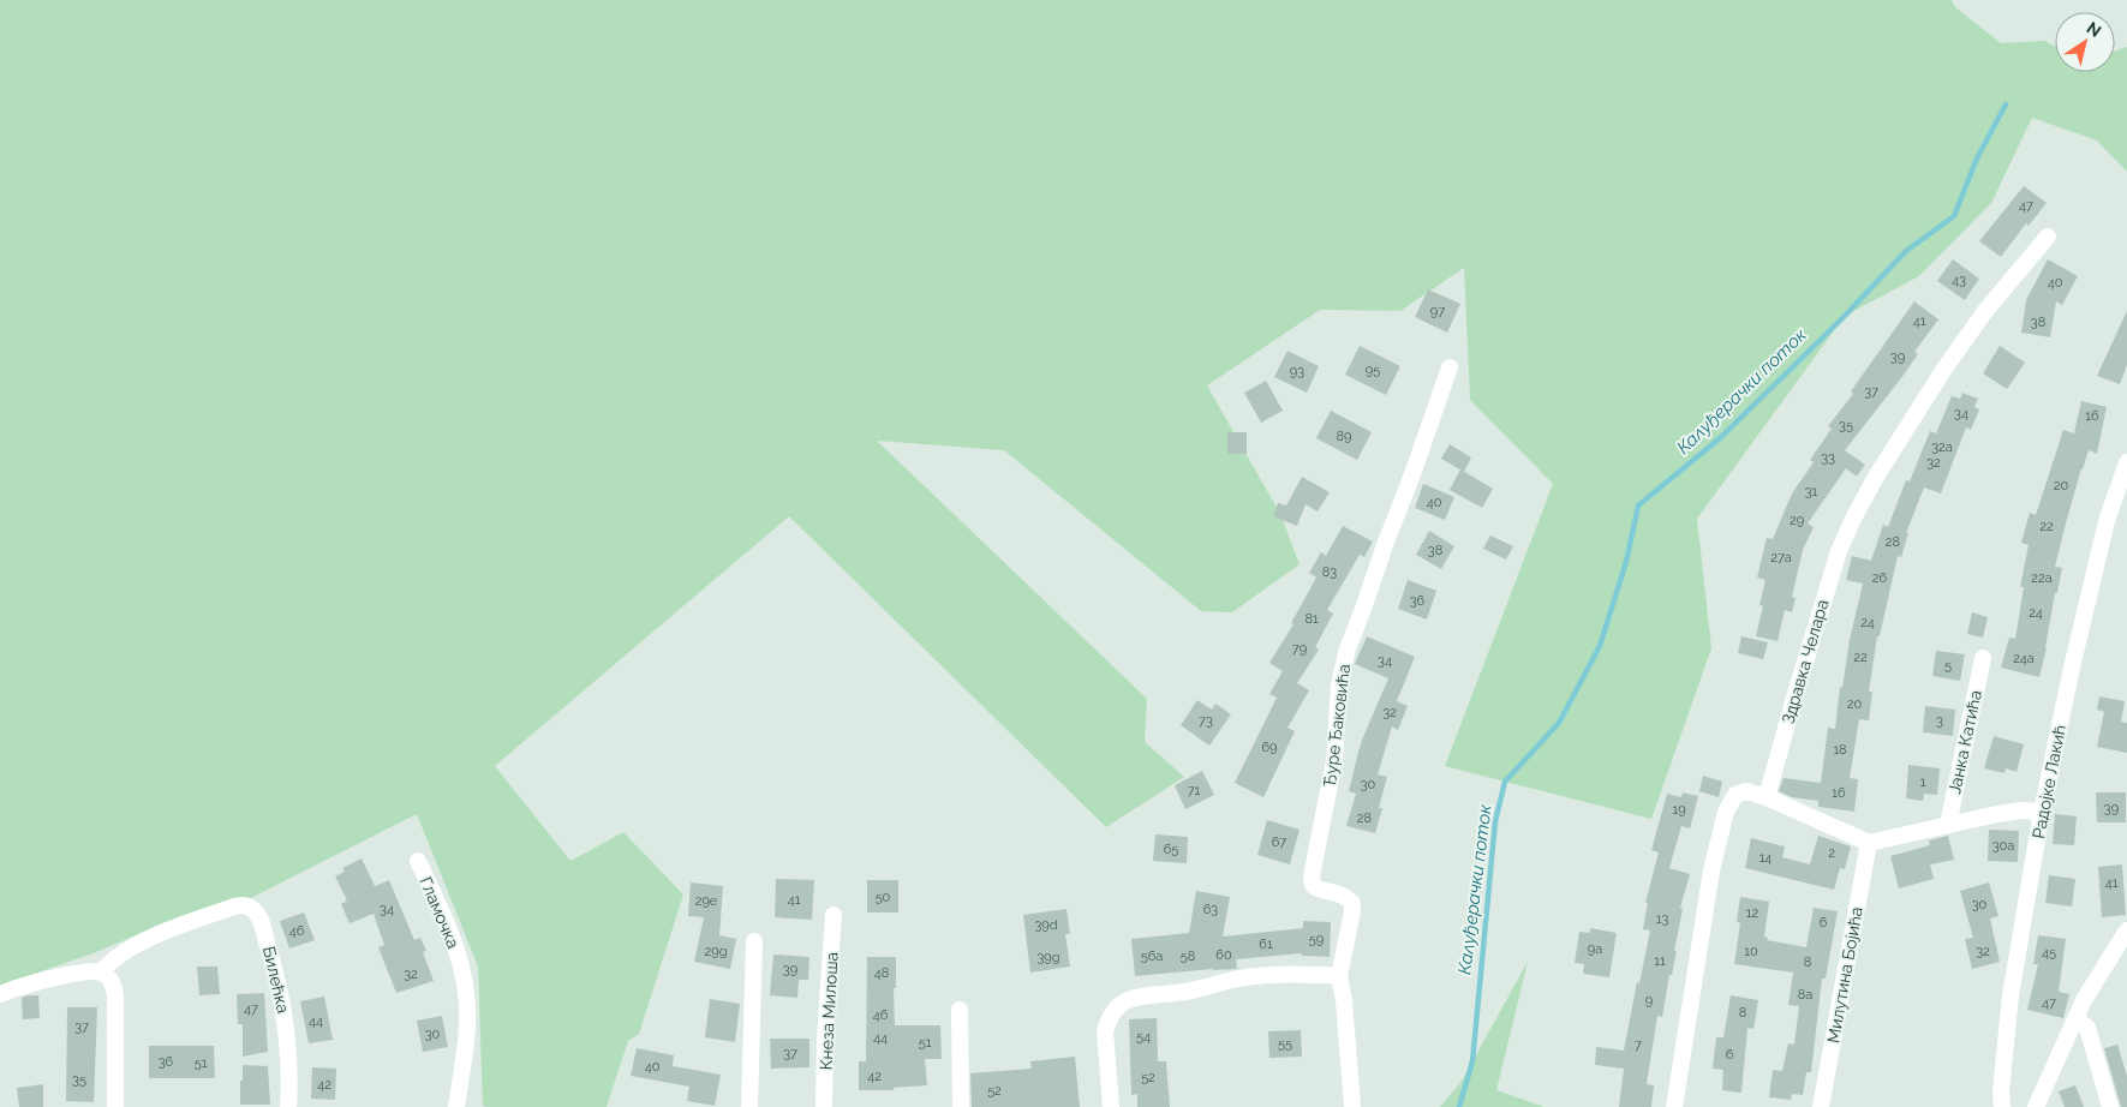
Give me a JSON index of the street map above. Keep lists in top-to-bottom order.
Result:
{
  "streets": {
    "street": [
      "Здравка Челара",
      "Ђуре Ђаковића",
      "Јанка Катића",
      "Радојке Лакић",
      "Гламочка",
      "Милутина Бојића",
      "Билећка",
      "Кнеза Милоша"
    ]
  },
  "water": ["Калуђерачки поток"],
  "house_numbers": [
    "47",
    "43",
    "40",
    "97",
    "41",
    "38",
    "39",
    "95",
    "93",
    "37",
    "34",
    "16",
    "35",
    "89",
    "32a",
    "33",
    "32",
    "20",
    "31",
    "40",
    "29",
    "22",
    "28",
    "38",
    "27a",
    "83",
    "26",
    "22a",
    "36",
    "24",
    "81",
    "24",
    "79",
    "22",
    "24a",
    "34",
    "5",
    "20",
    "32",
    "73",
    "3",
    "69",
    "18",
    "1",
    "30",
    "71",
    "16",
    "39",
    "19",
    "28",
    "67",
    "30a",
    "65",
    "2",
    "14",
    "41",
    "50",
    "41",
    "29e",
    "30",
    "34",
    "63",
    "12",
    "13",
    "6",
    "39d",
    "46",
    "59",
    "61",
    "9a",
    "29g",
    "10",
    "32",
    "45",
    "60",
    "56a",
    "58",
    "39g",
    "11",
    "8",
    "39",
    "48",
    "32",
    "8a",
    "9",
    "47",
    "47",
    "8",
    "46",
    "44",
    "37",
    "30",
    "54",
    "44",
    "51",
    "55",
    "7",
    "37",
    "6",
    "36",
    "51",
    "40",
    "42",
    "52",
    "35",
    "42",
    "52"
  ],
  "north": "top right"
}
